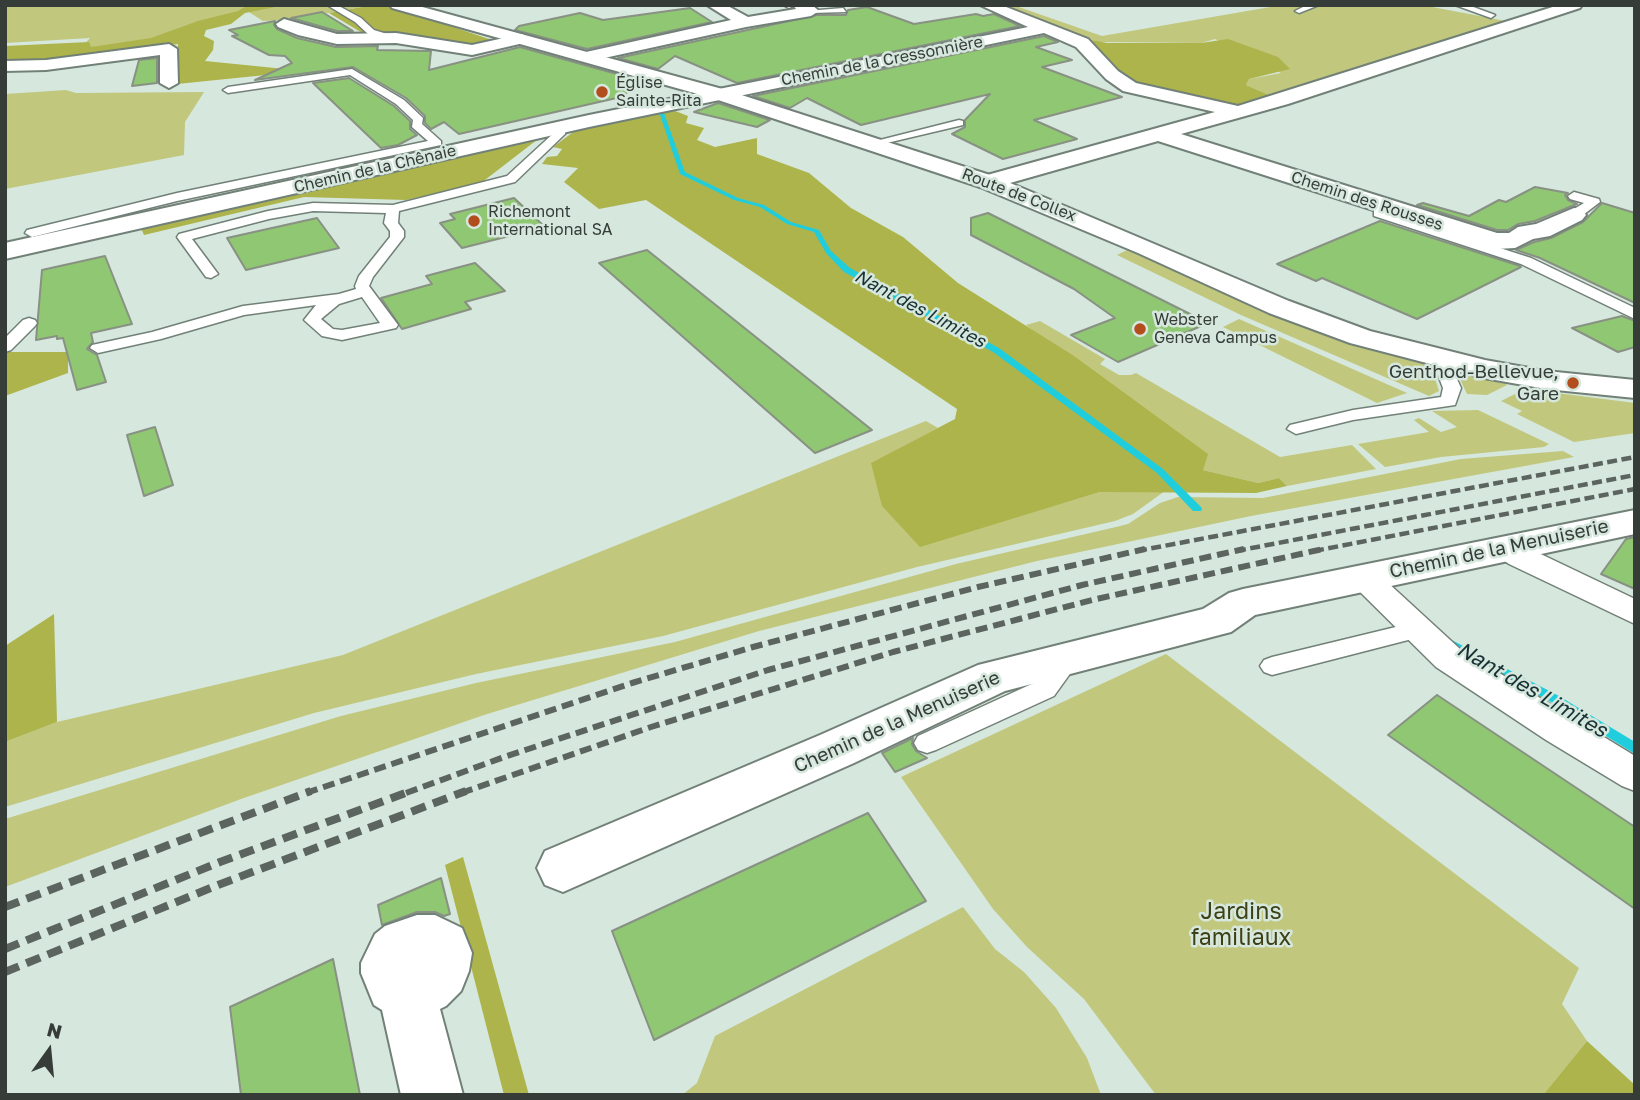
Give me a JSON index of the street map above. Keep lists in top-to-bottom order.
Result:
{
  "streets": {
    "street": [
      "Chemin de la Cressonnière",
      "Chemin de la Chênaie",
      "Route de Collex",
      "Chemin des Rousses",
      "Chemin de la Menuiserie"
    ]
  },
  "crossings": [
    ["Chemin de la Cressonnière", "Chemin de la Chênaie"],
    ["Chemin de la Cressonnière", "Route de Collex"],
    ["Chemin de la Chênaie", "Route de Collex"]
  ],
  "water": ["Nant des Limites"],
  "parks": ["Jardins familiaux"],
  "places": [
    "Église Sainte-Rita",
    "Richemont International SA",
    "Webster Geneva Campus",
    "Genthod-Bellevue, Gare"
  ],
  "north": "top"
}
